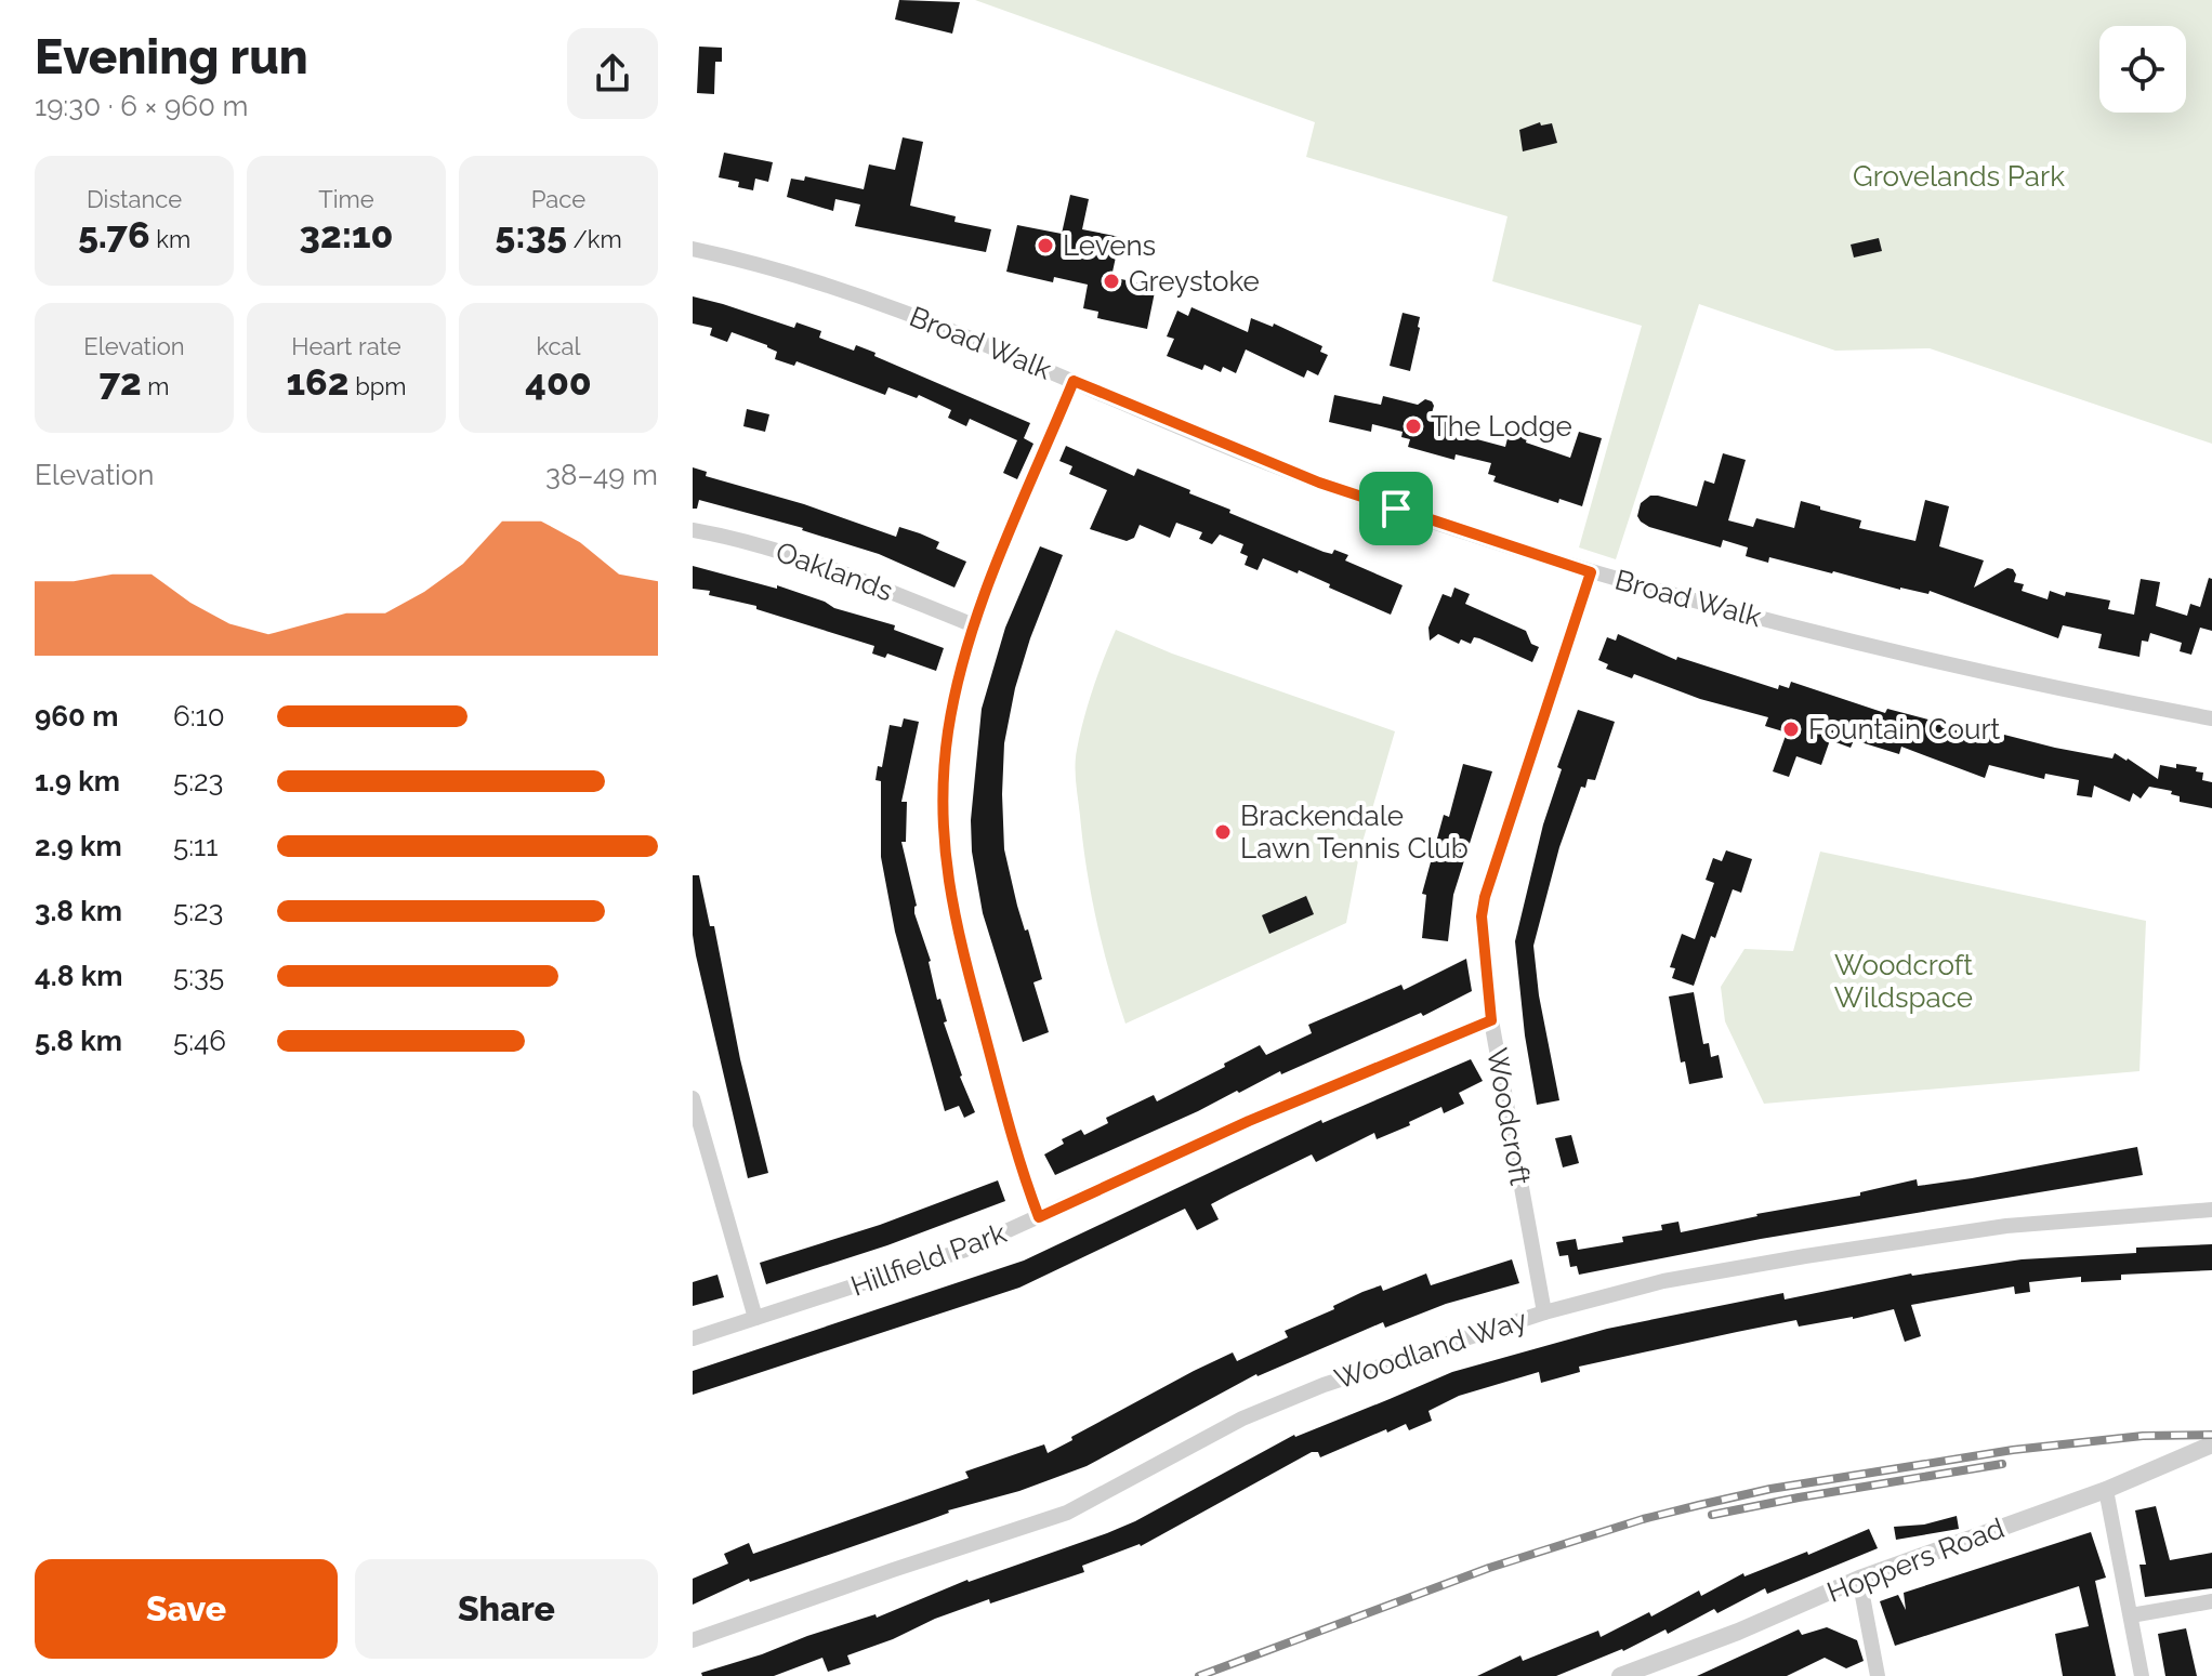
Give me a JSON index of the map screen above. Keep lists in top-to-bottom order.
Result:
{
  "streets": {
    "street": [
      "Broad Walk",
      "Oaklands",
      "Woodcroft",
      "Hillfield Park",
      "Woodland Way",
      "Hoppers Road"
    ]
  },
  "crossings": [
    ["Broad Walk", "Woodcroft"],
    ["Woodcroft", "Hillfield Park"],
    ["Woodcroft", "Woodland Way"]
  ],
  "parks": ["Grovelands Park", "Woodcroft Wildspace"],
  "places": [
    "Levens",
    "Greystoke",
    "The Lodge",
    "Fountain Court",
    "Brackendale Lawn Tennis Club"
  ],
  "page": {
    "heading": ["Evening run", "19:30 · 6 × 960 m"],
    "stats": [
      ["Distance", "5.76 km"],
      ["Time", "32:10"],
      ["Pace", "5:35 /km"],
      ["Elevation", "72 m"],
      ["Heart rate", "162 bpm"],
      ["kcal", "400"]
    ],
    "chart": ["Elevation", "38–49 m"],
    "list": [
      {
        "name": "960 m",
        "note": "6:10"
      },
      {
        "name": "1.9 km",
        "note": "5:23"
      },
      {
        "name": "2.9 km",
        "note": "5:11"
      },
      {
        "name": "3.8 km",
        "note": "5:23"
      },
      {
        "name": "4.8 km",
        "note": "5:35"
      },
      {
        "name": "5.8 km",
        "note": "5:46"
      }
    ],
    "buttons": ["Save", "Share"]
  }
}
